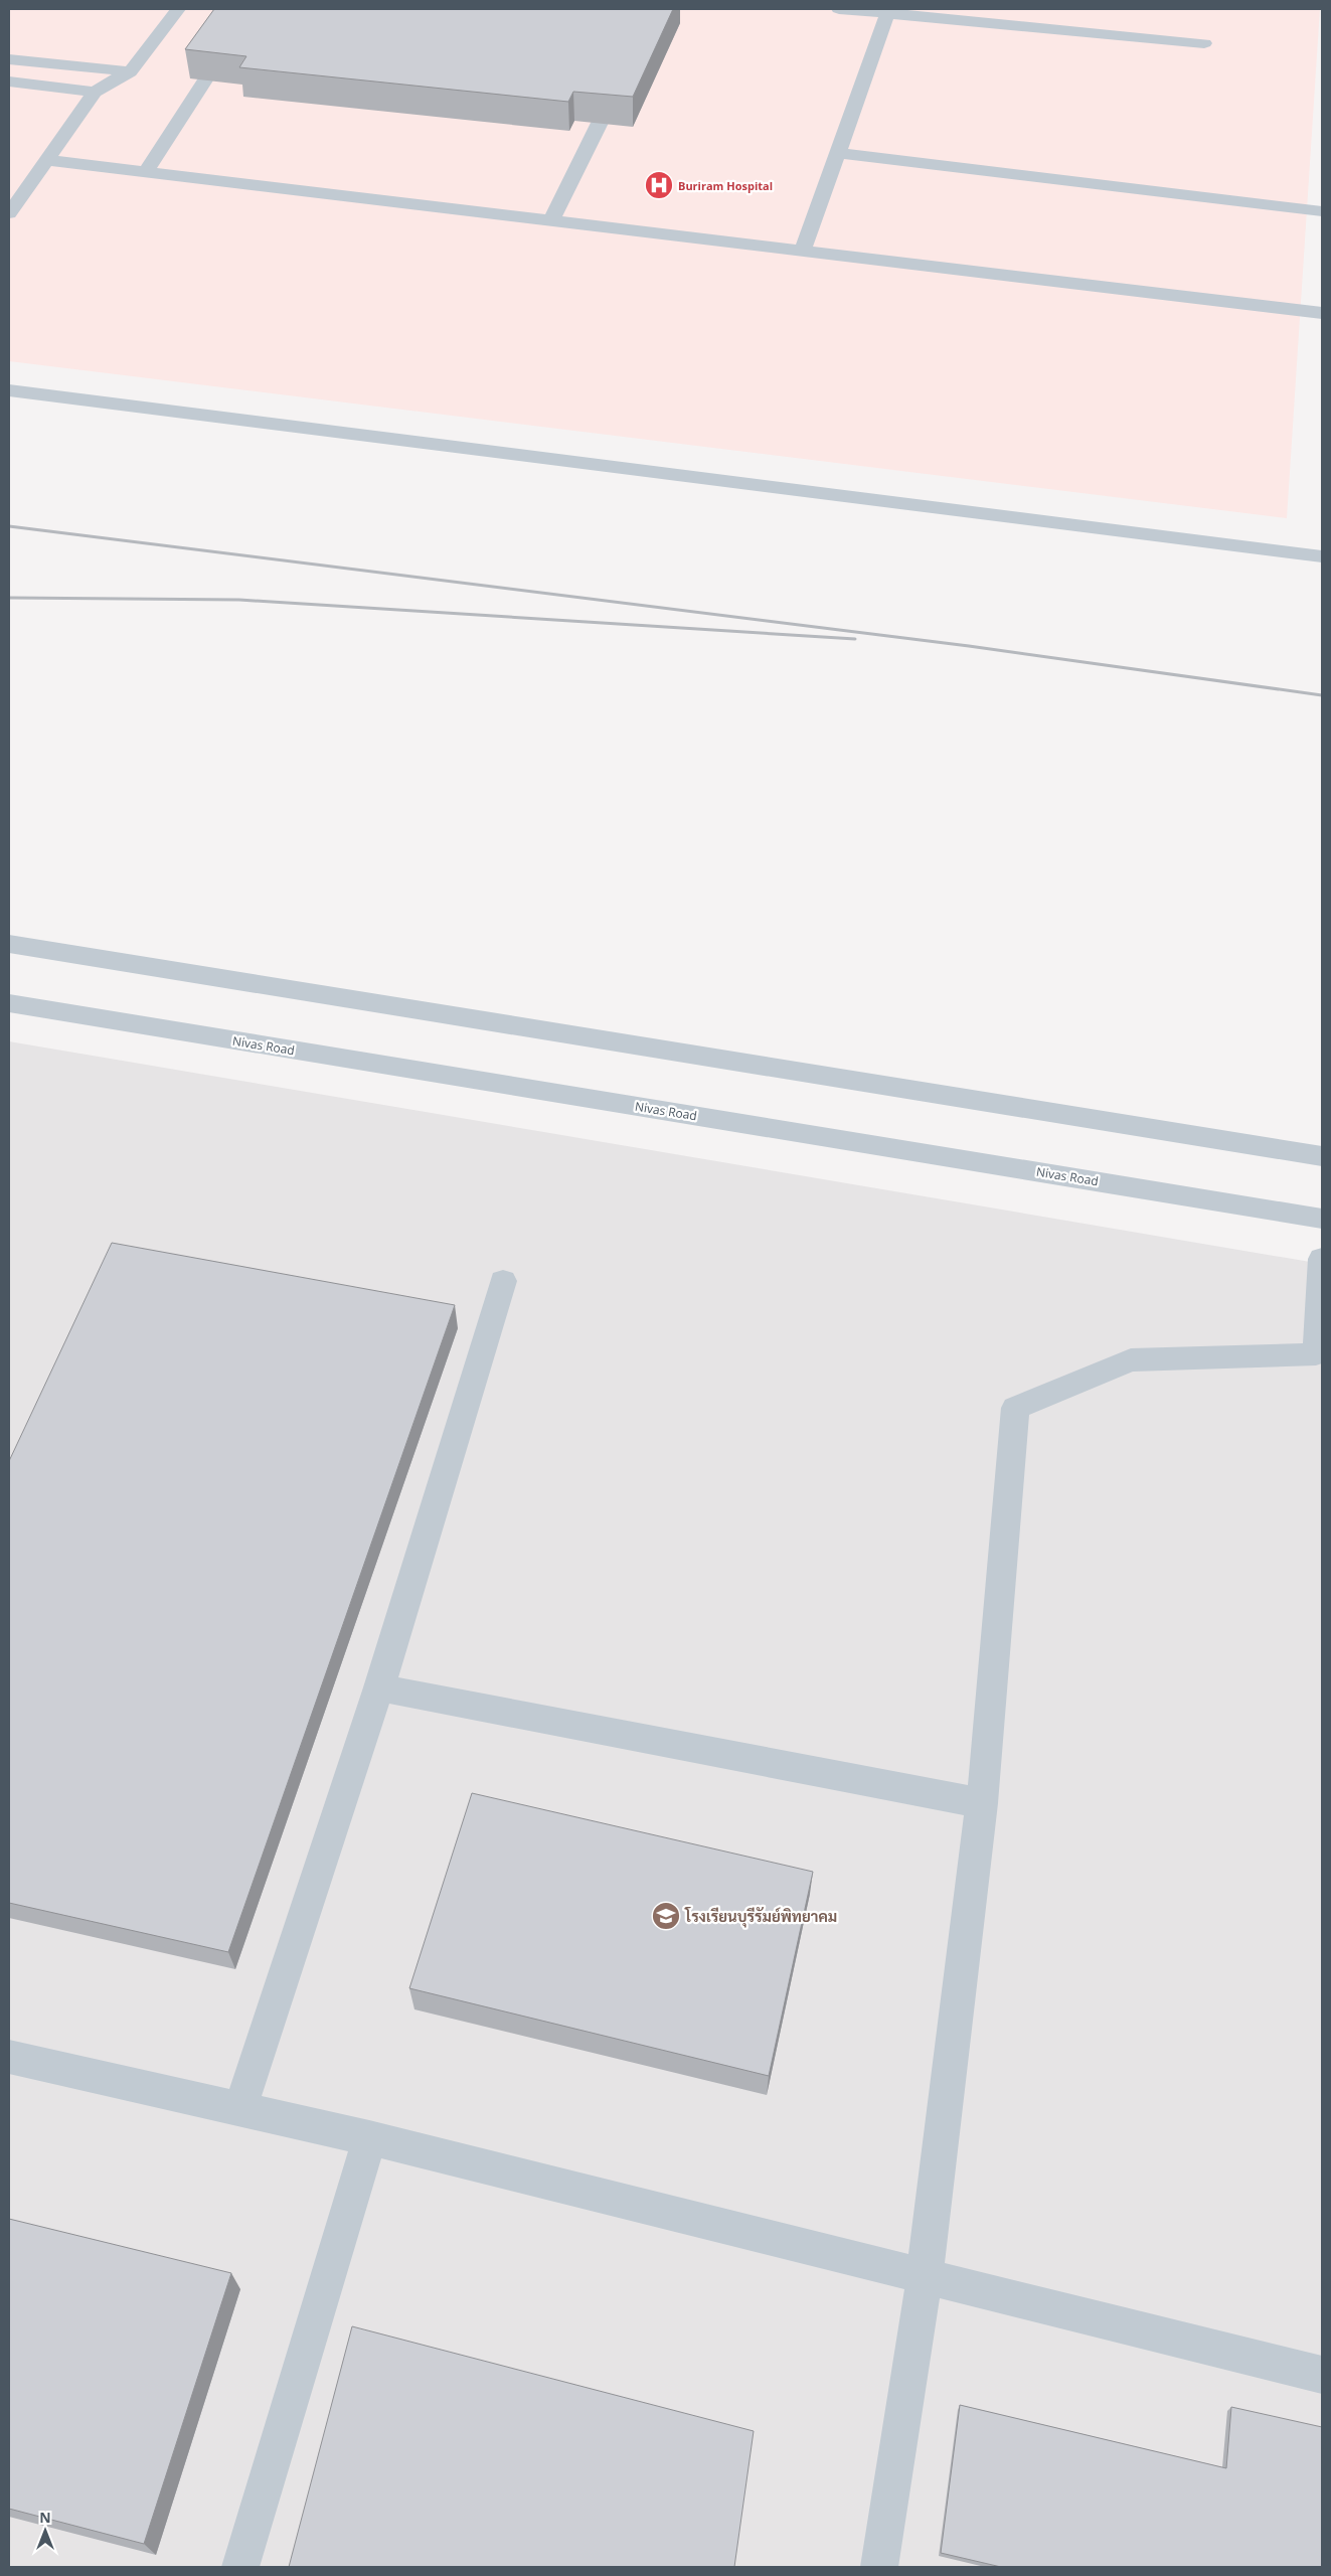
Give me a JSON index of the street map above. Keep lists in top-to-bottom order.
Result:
{
  "streets": {
    "street": ["Nivas Road"]
  },
  "places": {
    "hospital": ["Buriram Hospital"],
    "school or university": ["โรงเรียนบุรีรัมย์พิทยาคม"]
  },
  "north": "top"
}
